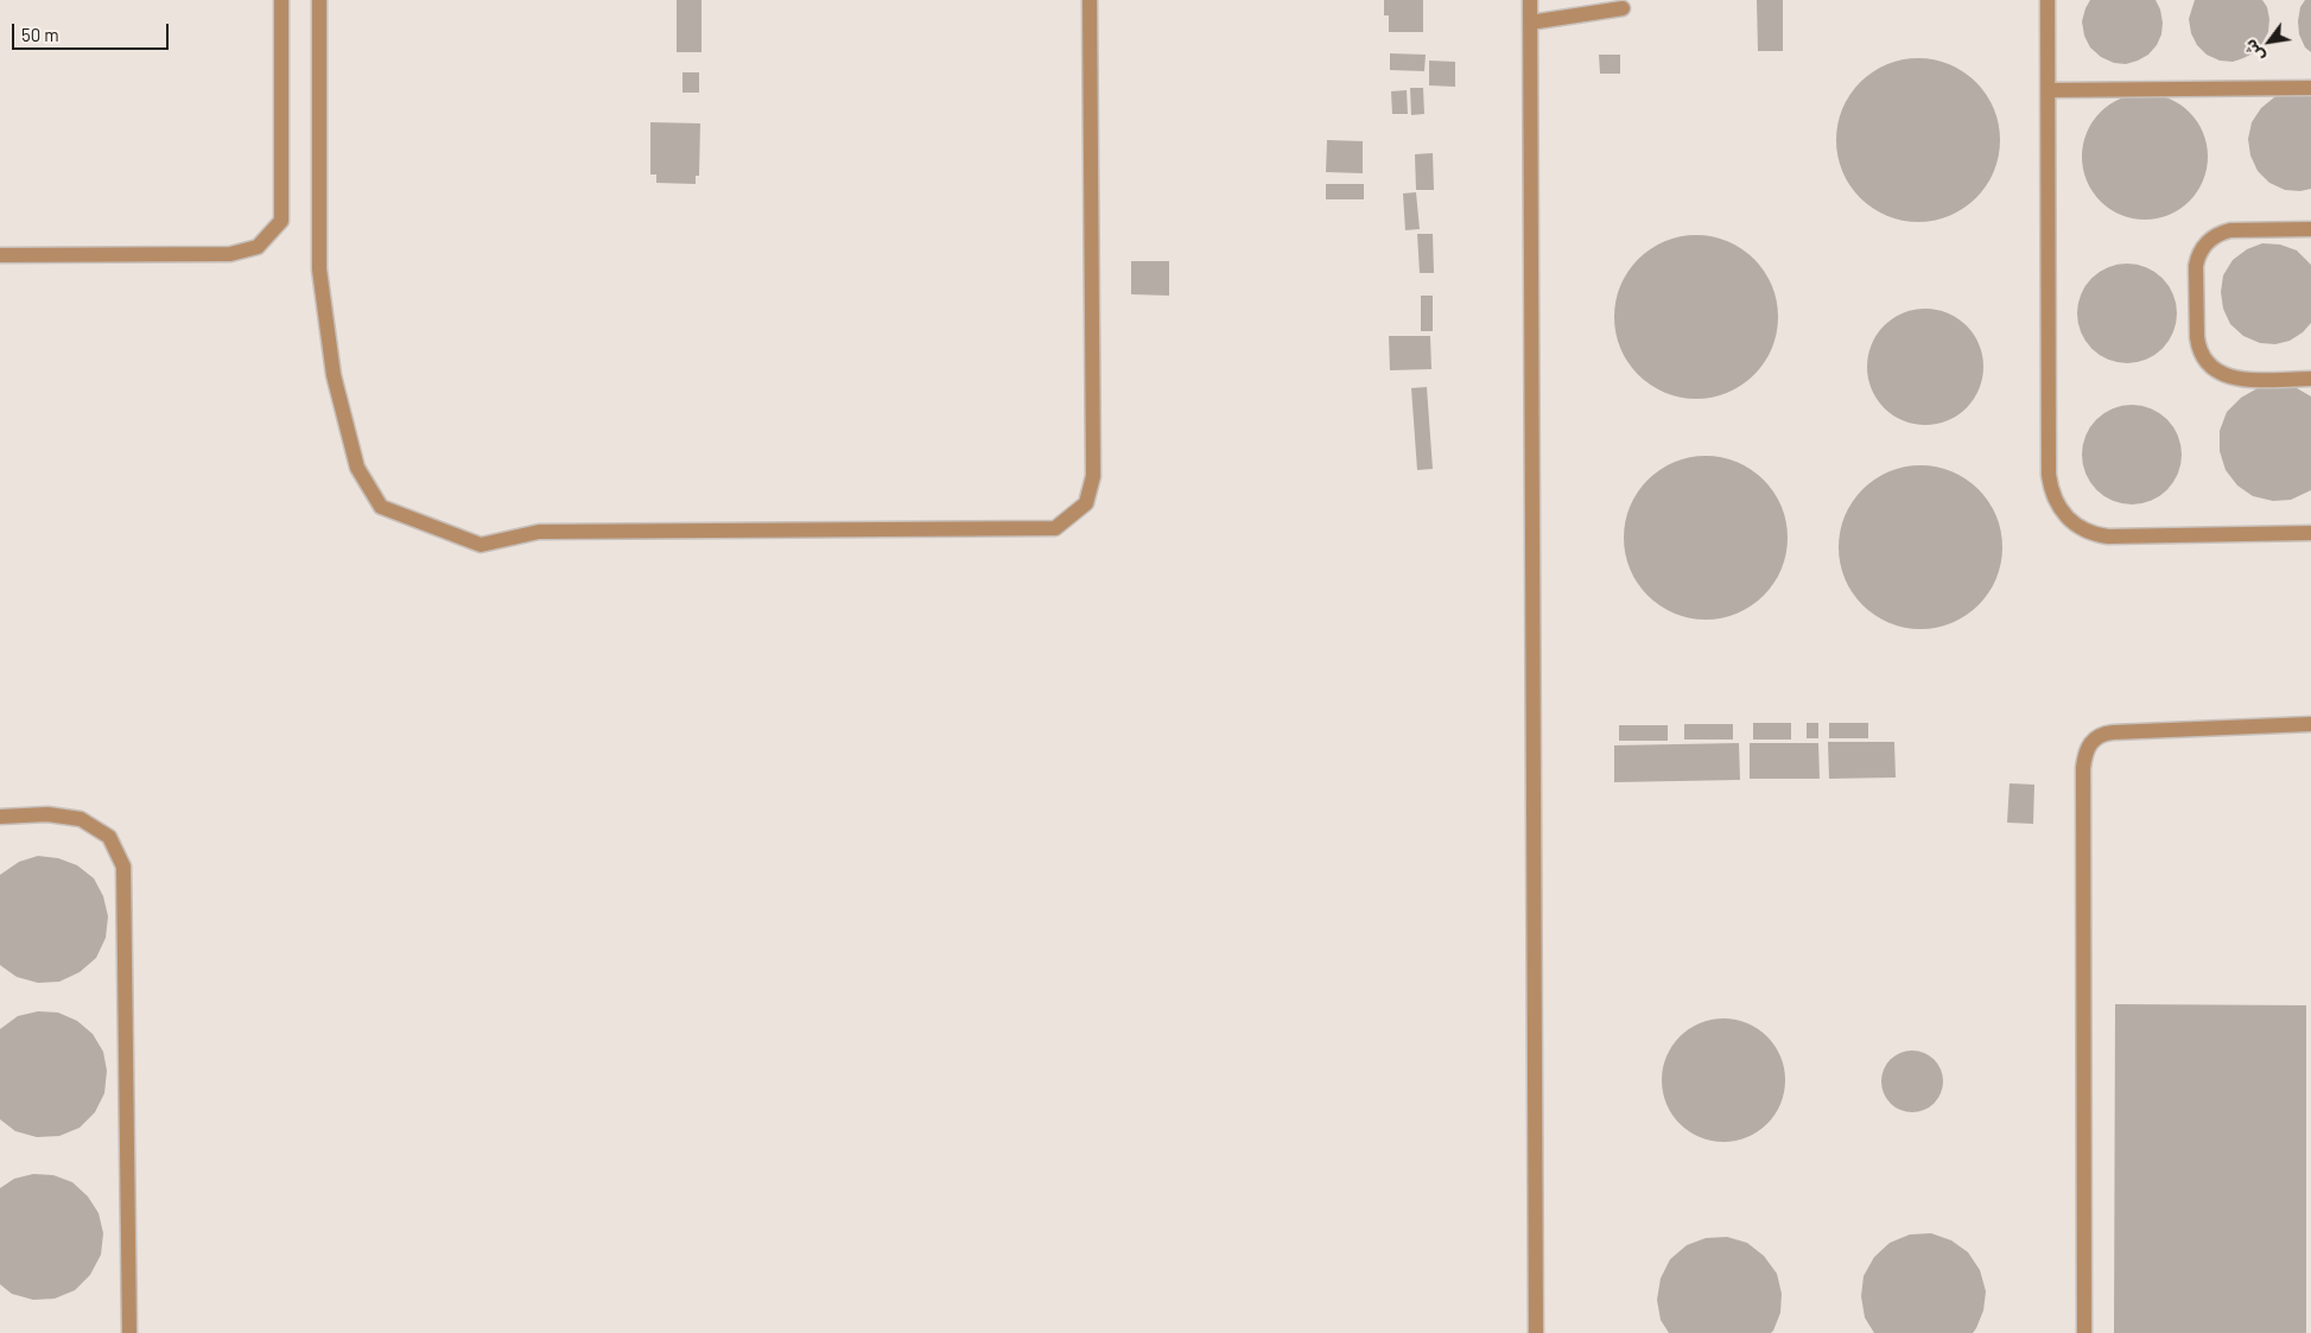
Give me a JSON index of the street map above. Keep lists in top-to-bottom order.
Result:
{
  "scale_bar": "50 m",
  "north": "bottom left"
}
